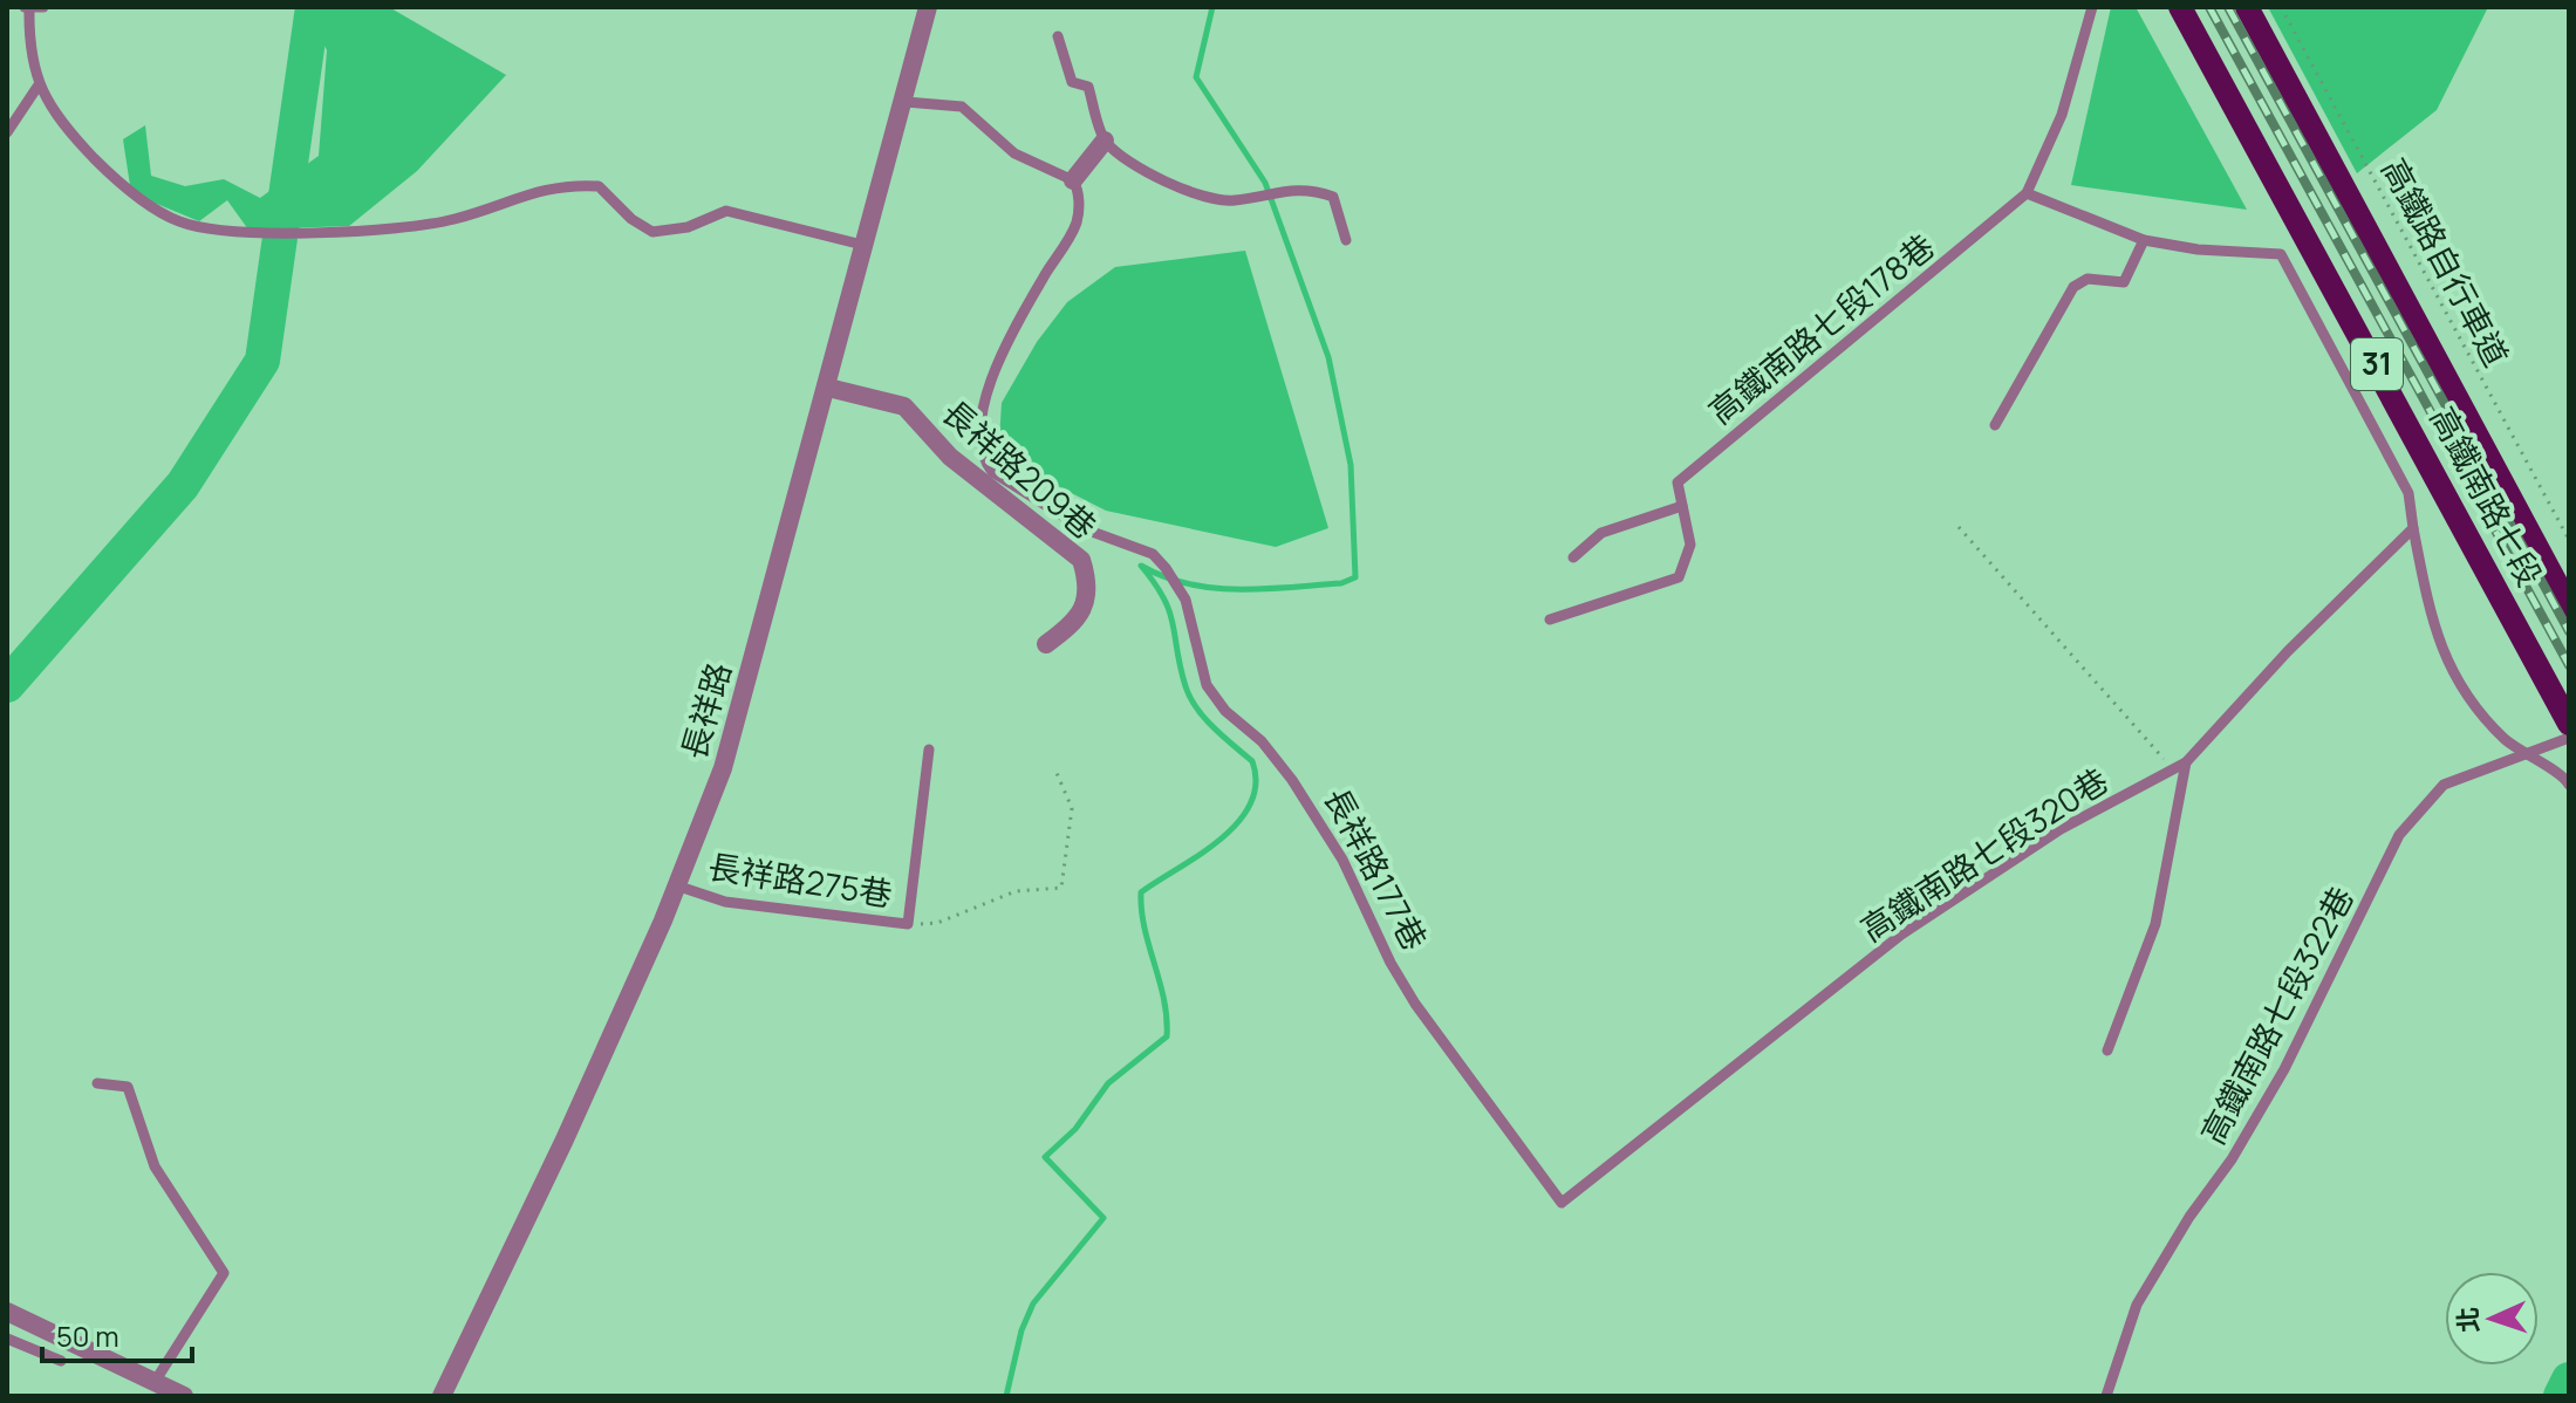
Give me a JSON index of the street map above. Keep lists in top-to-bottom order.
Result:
{
  "streets": {
    "main road": ["31", "高鐵南路七段"],
    "street": ["長祥路209巷", "長祥路"],
    "lane": [
      "高鐵南路七段178巷",
      "高鐵南路七段320巷",
      "長祥路177巷",
      "長祥路275巷",
      "高鐵南路七段322巷"
    ],
    "path": ["高鐵路自行車道"]
  },
  "crossings": [
    ["長祥路209巷", "長祥路"],
    ["長祥路", "長祥路275巷"],
    ["高鐵南路七段320巷", "長祥路177巷"]
  ],
  "scale_bar": "50 m",
  "north": "left"
}
